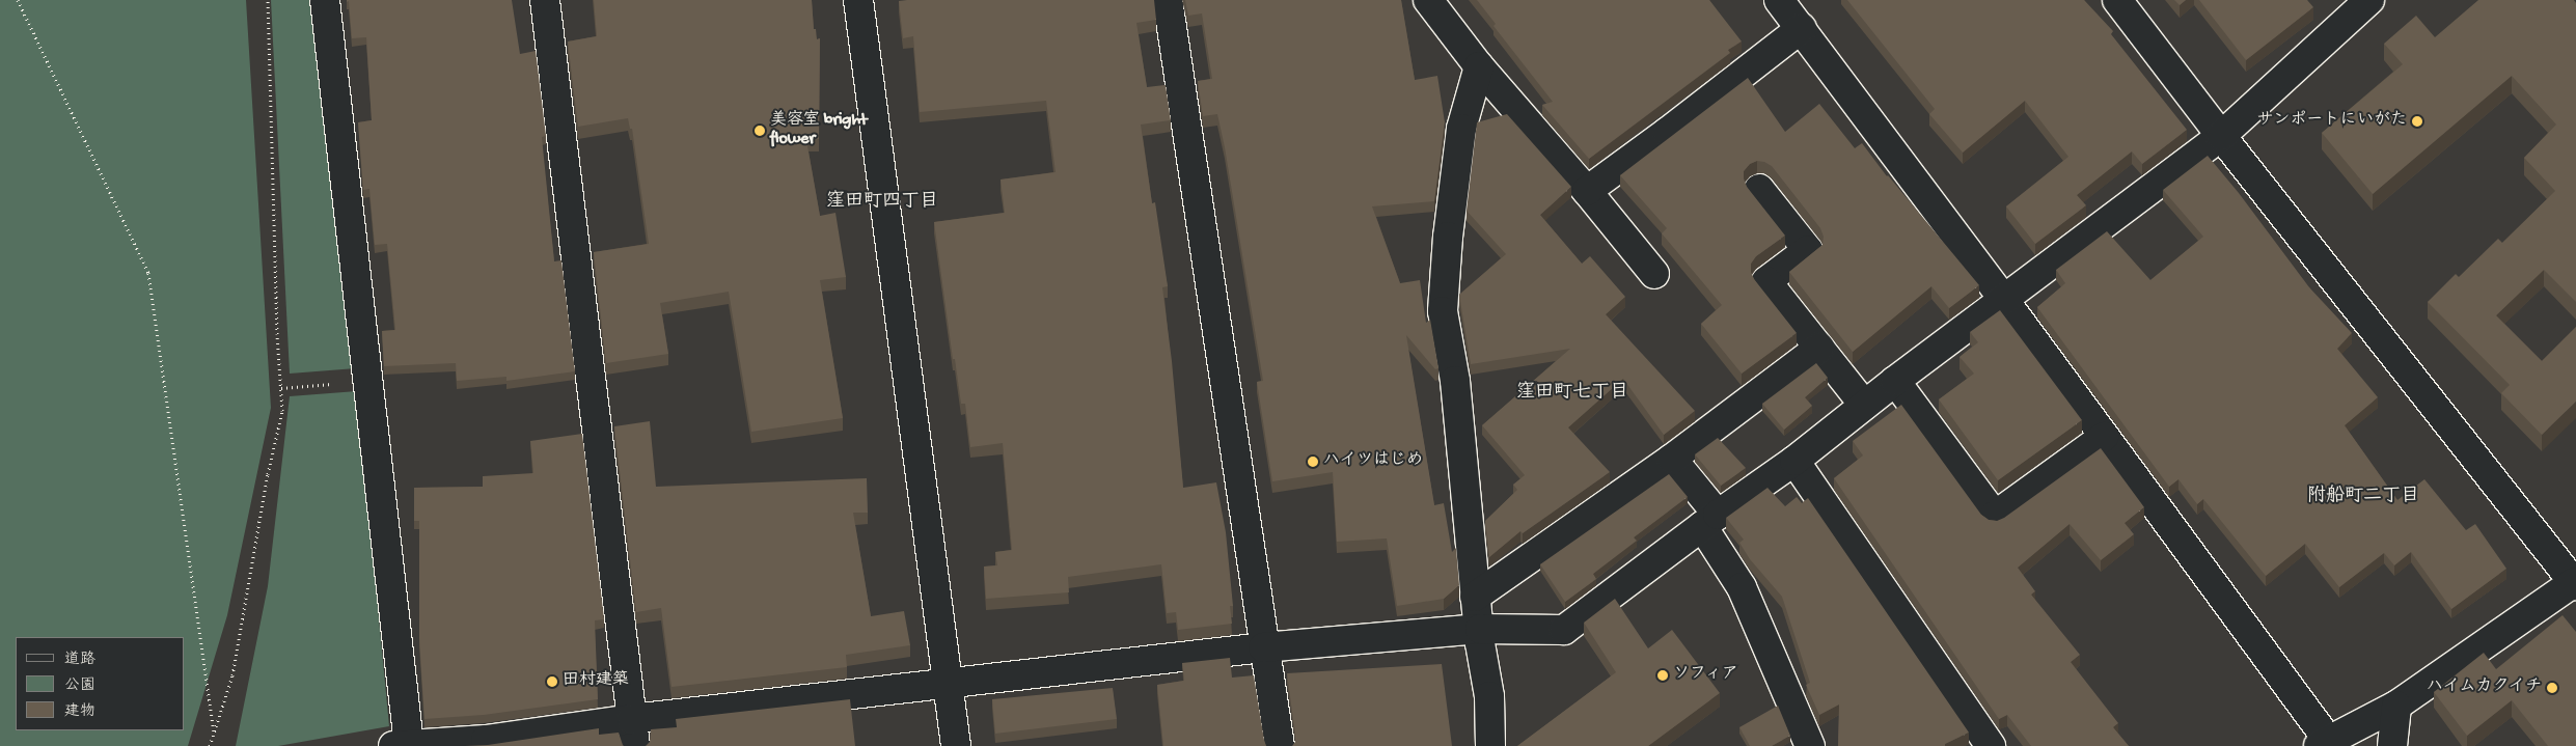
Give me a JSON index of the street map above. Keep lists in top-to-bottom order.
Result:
{
  "districts": ["窪田町四丁目", "窪田町七丁目", "附船町二丁目"],
  "places": [
    "サンポートにいがた",
    "美容室 bright flower",
    "ハイツはじめ",
    "ソフィア",
    "田村建築",
    "ハイムカクイチ"
  ],
  "legend": ["道路", "公園", "建物"]
}
